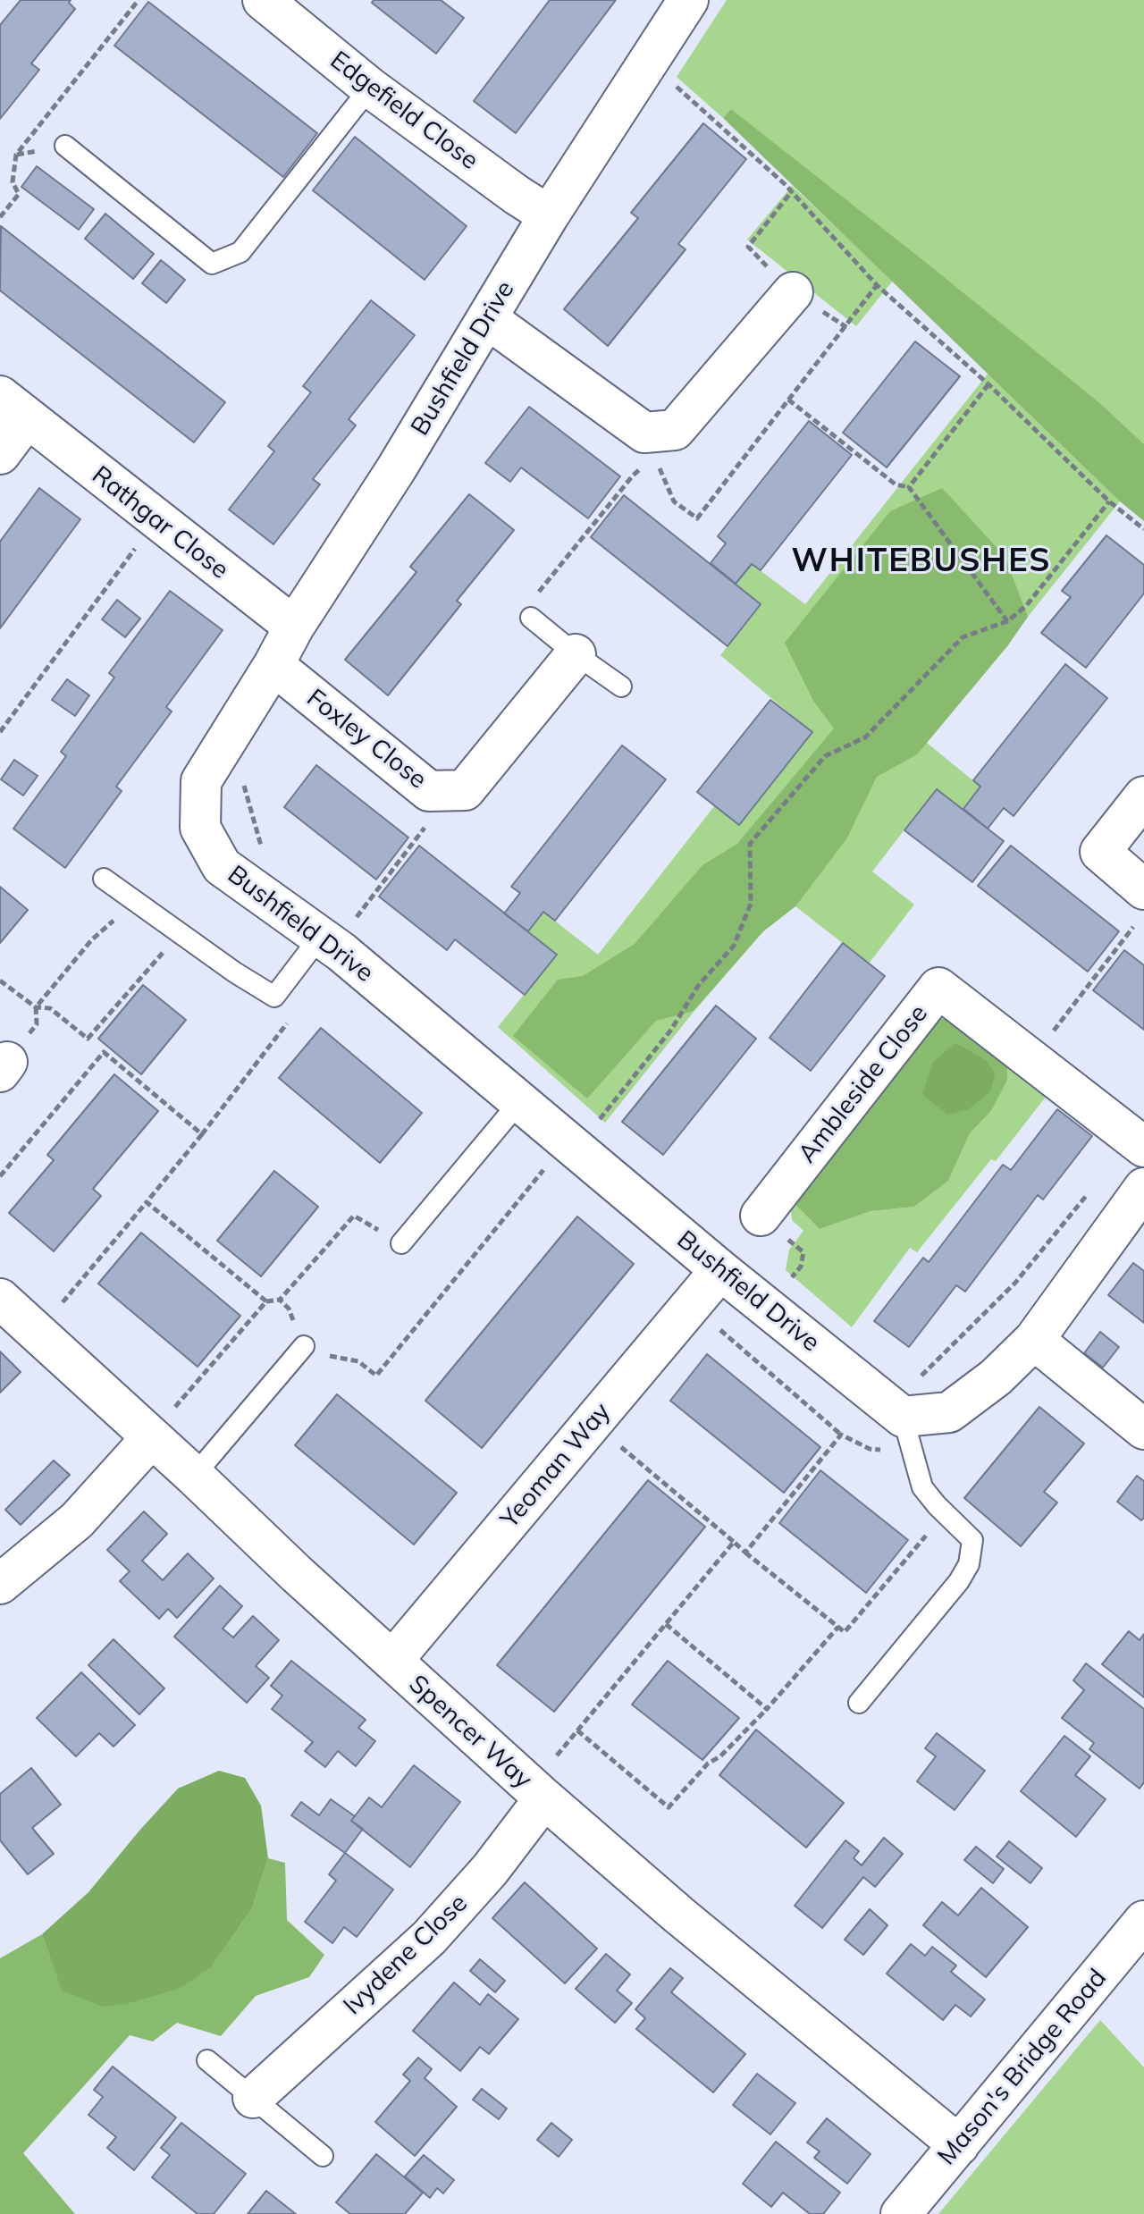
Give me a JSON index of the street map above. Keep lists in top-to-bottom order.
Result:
{
  "streets": {
    "street": [
      "Edgefield Close",
      "Bushfield Drive",
      "Rathgar Close",
      "Foxley Close",
      "Ambleside Close",
      "Yeoman Way",
      "Spencer Way",
      "Ivydene Close",
      "Mason's Bridge Road"
    ]
  },
  "crossings": [
    ["Edgefield Close", "Bushfield Drive"],
    ["Bushfield Drive", "Rathgar Close"],
    ["Bushfield Drive", "Foxley Close"],
    ["Bushfield Drive", "Yeoman Way"],
    ["Yeoman Way", "Spencer Way"],
    ["Spencer Way", "Ivydene Close"],
    ["Spencer Way", "Mason's Bridge Road"]
  ],
  "districts": ["WHITEBUSHES"]
}
